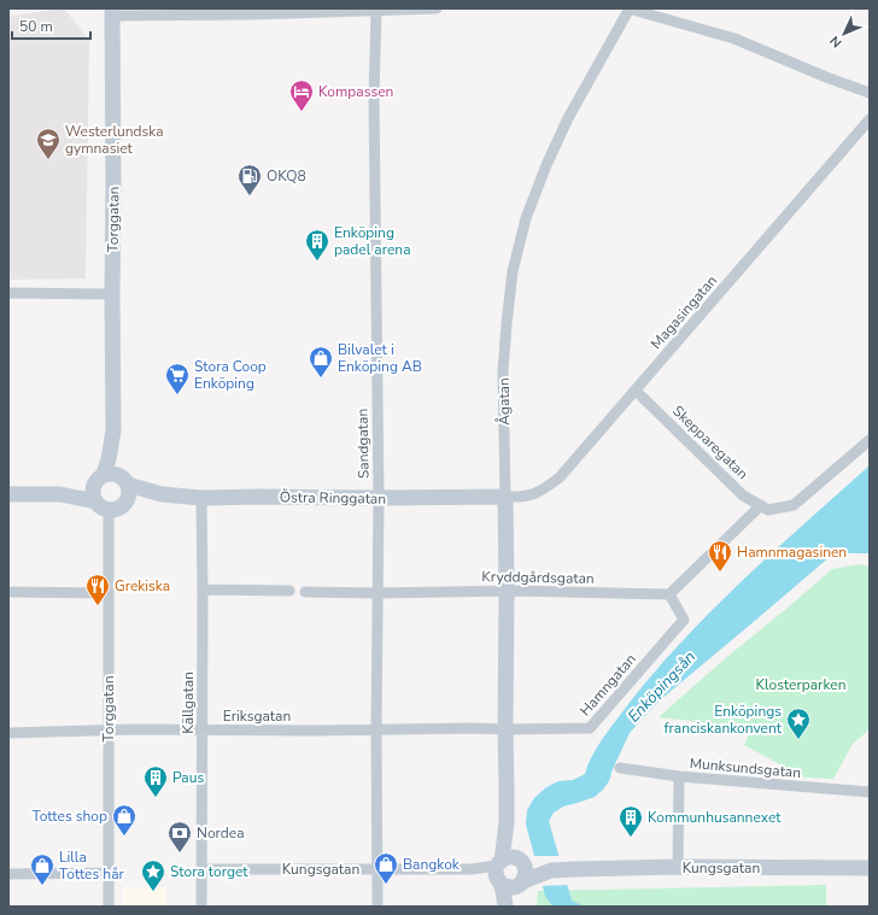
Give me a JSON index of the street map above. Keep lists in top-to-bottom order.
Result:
{
  "streets": {
    "street": [
      "Torggatan",
      "Magasingatan",
      "Ågatan",
      "Skepparegatan",
      "Sandgatan",
      "Östra Ringgatan",
      "Kryddgårdsgatan",
      "Hamngatan",
      "Källgatan",
      "Eriksgatan",
      "Munksundsgatan",
      "Kungsgatan"
    ]
  },
  "crossings": [
    ["Torggatan", "Östra Ringgatan"],
    ["Torggatan", "Eriksgatan"],
    ["Magasingatan", "Ågatan"],
    ["Magasingatan", "Skepparegatan"],
    ["Magasingatan", "Östra Ringgatan"],
    ["Ågatan", "Östra Ringgatan"],
    ["Ågatan", "Kryddgårdsgatan"],
    ["Ågatan", "Hamngatan"],
    ["Ågatan", "Eriksgatan"],
    ["Ågatan", "Kungsgatan"],
    ["Sandgatan", "Östra Ringgatan"],
    ["Sandgatan", "Kryddgårdsgatan"],
    ["Sandgatan", "Eriksgatan"],
    ["Sandgatan", "Kungsgatan"],
    ["Östra Ringgatan", "Källgatan"],
    ["Kryddgårdsgatan", "Hamngatan"],
    ["Hamngatan", "Eriksgatan"],
    ["Källgatan", "Eriksgatan"],
    ["Källgatan", "Kungsgatan"]
  ],
  "water": ["Enköpingsån"],
  "parks": ["Klosterparken"],
  "places": {
    "hotel": ["Kompassen"],
    "school or university": ["Westerlundska gymnasiet"],
    "fuel station": ["OKQ8"],
    "building": ["Enköping padel arena", "Paus", "Kommunhusannexet"],
    "shop": [
      "Bilvalet i Enköping AB",
      "Tottes shop",
      "Bangkok",
      "Lilla Tottes hår"
    ],
    "supermarket": ["Stora Coop Enköping"],
    "restaurant": ["Hamnmagasinen", "Grekiska"],
    "place": ["Enköpings franciskankonvent", "Stora torget"],
    "bank": ["Nordea"]
  },
  "scale_bar": "50 m",
  "north": "bottom left"
}
